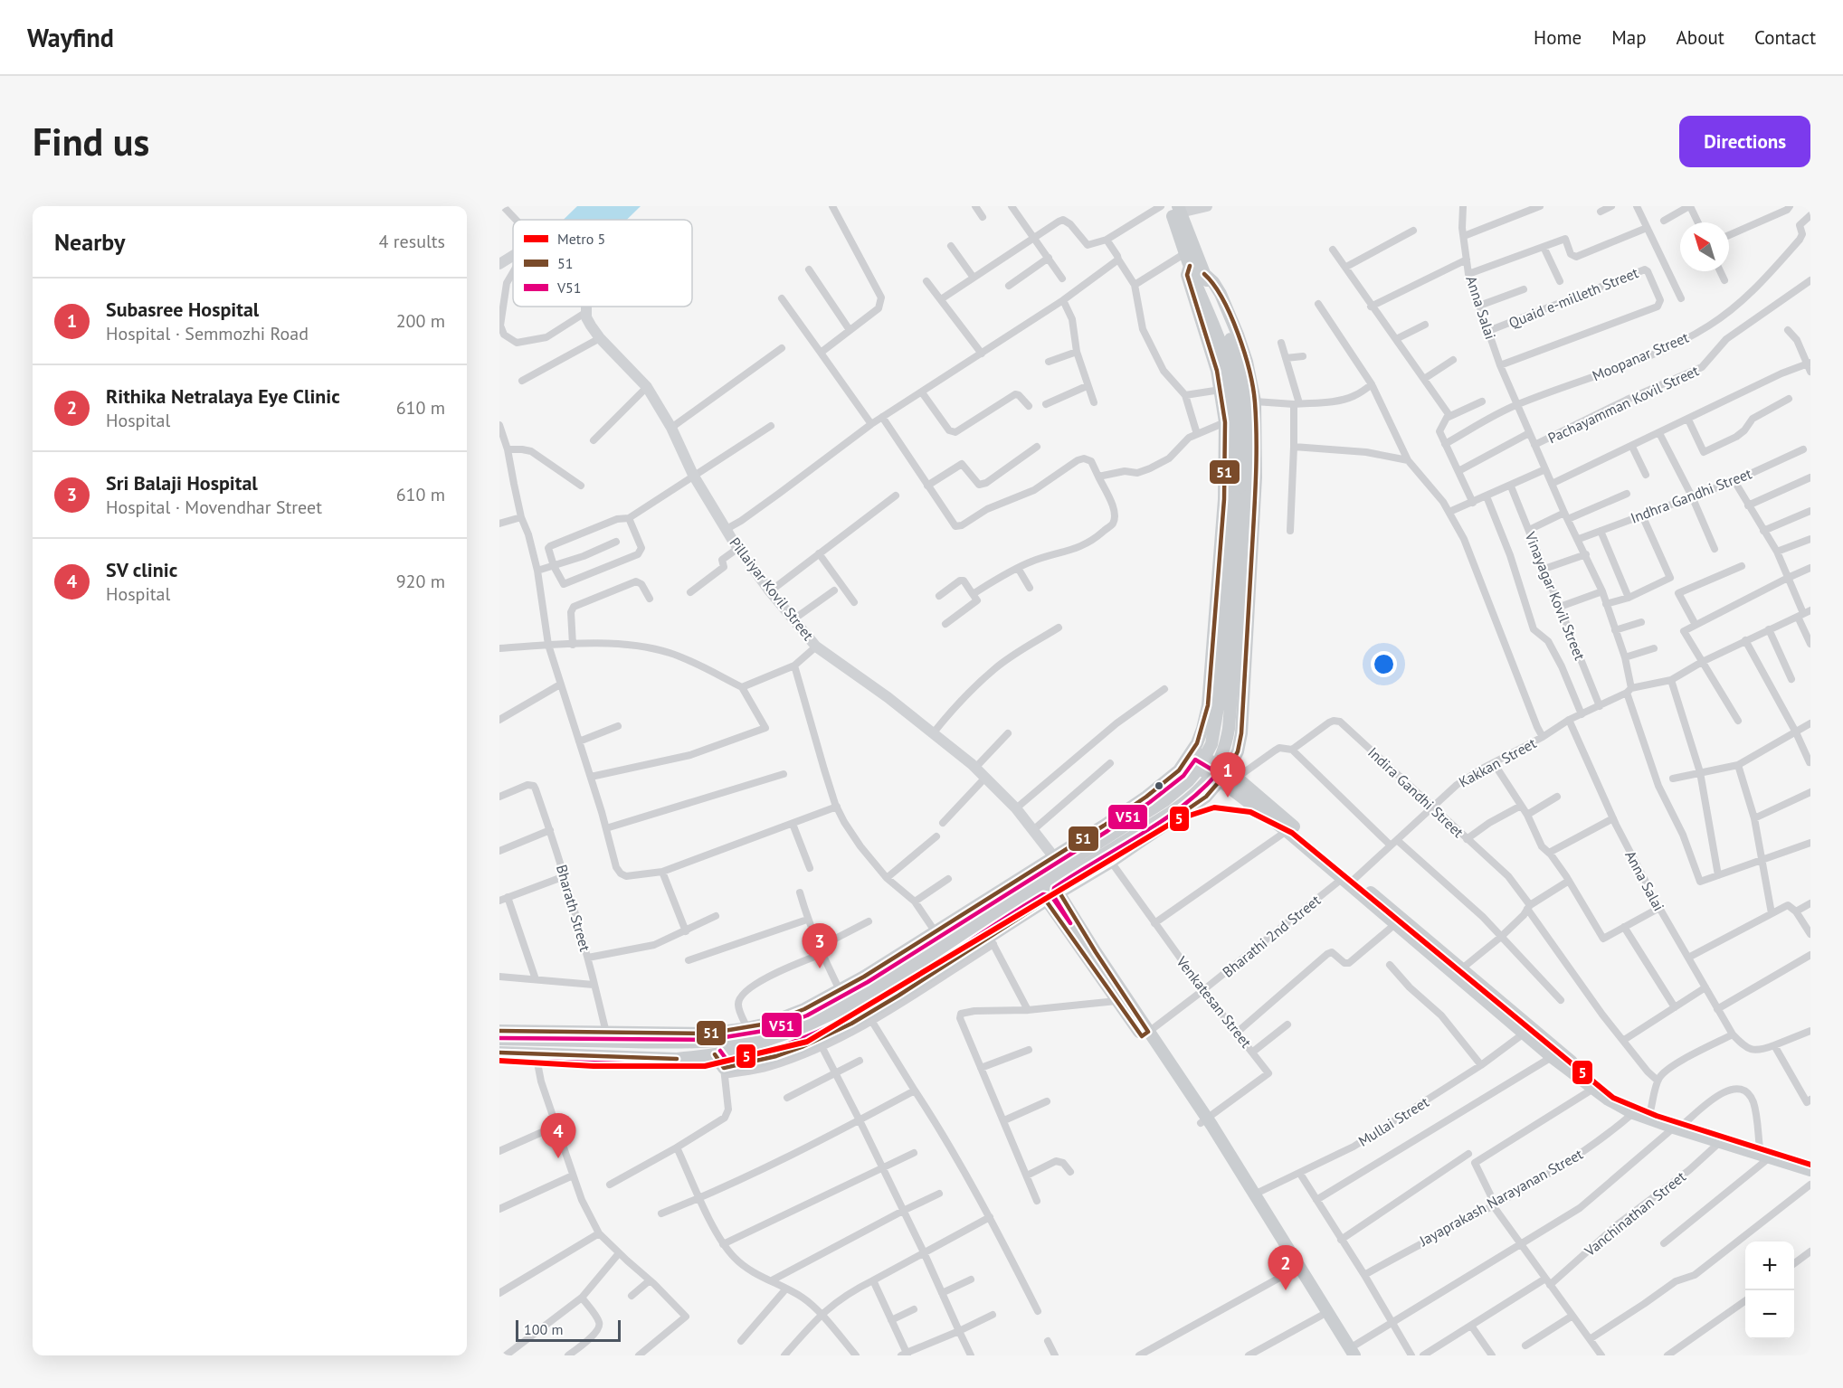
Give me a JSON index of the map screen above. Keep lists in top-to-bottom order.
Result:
{
  "streets": {
    "street": [
      "Quaid e-milleth Street",
      "Anna Salai",
      "Moopanar Street",
      "Pachayamman Kovil Street",
      "Indhra Gandhi Street",
      "Pillaiyar Kovil Street",
      "Vinayagar Kovil Street",
      "Kakkan Street",
      "Indira Gandhi Street",
      "Bharath Street",
      "Bharathi 2nd Street",
      "Venkatesan Street",
      "Mullai Street",
      "Jayaprakash Narayanan Street",
      "Vanchinathan Street"
    ]
  },
  "crossings": [
    ["Quaid e-milleth Street", "Anna Salai"],
    ["Anna Salai", "Moopanar Street"],
    ["Anna Salai", "Pachayamman Kovil Street"],
    ["Anna Salai", "Indhra Gandhi Street"],
    ["Anna Salai", "Kakkan Street"],
    ["Vinayagar Kovil Street", "Kakkan Street"],
    ["Kakkan Street", "Indira Gandhi Street"],
    ["Kakkan Street", "Bharathi 2nd Street"],
    ["Bharathi 2nd Street", "Venkatesan Street"]
  ],
  "lines": ["transit line 51", "transit line V51", "metro line 5"],
  "legend": ["Metro 5", "51", "V51"],
  "scale_bar": "100 m",
  "north": "top left",
  "page": {
    "header": "Wayfind",
    "nav": [
      "Home",
      "Map",
      "About",
      "Contact"
    ],
    "buttons": "Directions",
    "title": "Find us",
    "heading": ["Nearby", "4 results"],
    "list": [
      {
        "mark": "1",
        "name": "Subasree Hospital",
        "note": "Hospital · Semmozhi Road",
        "value": "200 m"
      },
      {
        "mark": "2",
        "name": "Rithika Netralaya Eye Clinic",
        "note": "Hospital",
        "value": "610 m"
      },
      {
        "mark": "3",
        "name": "Sri Balaji Hospital",
        "note": "Hospital · Movendhar Street",
        "value": "610 m"
      },
      {
        "mark": "4",
        "name": "SV clinic",
        "note": "Hospital",
        "value": "920 m"
      }
    ],
    "pins": [
      "1",
      "3",
      "4",
      "2"
    ],
    "map_buttons": ["+", "−"],
    "scale": "100 m"
  }
}
